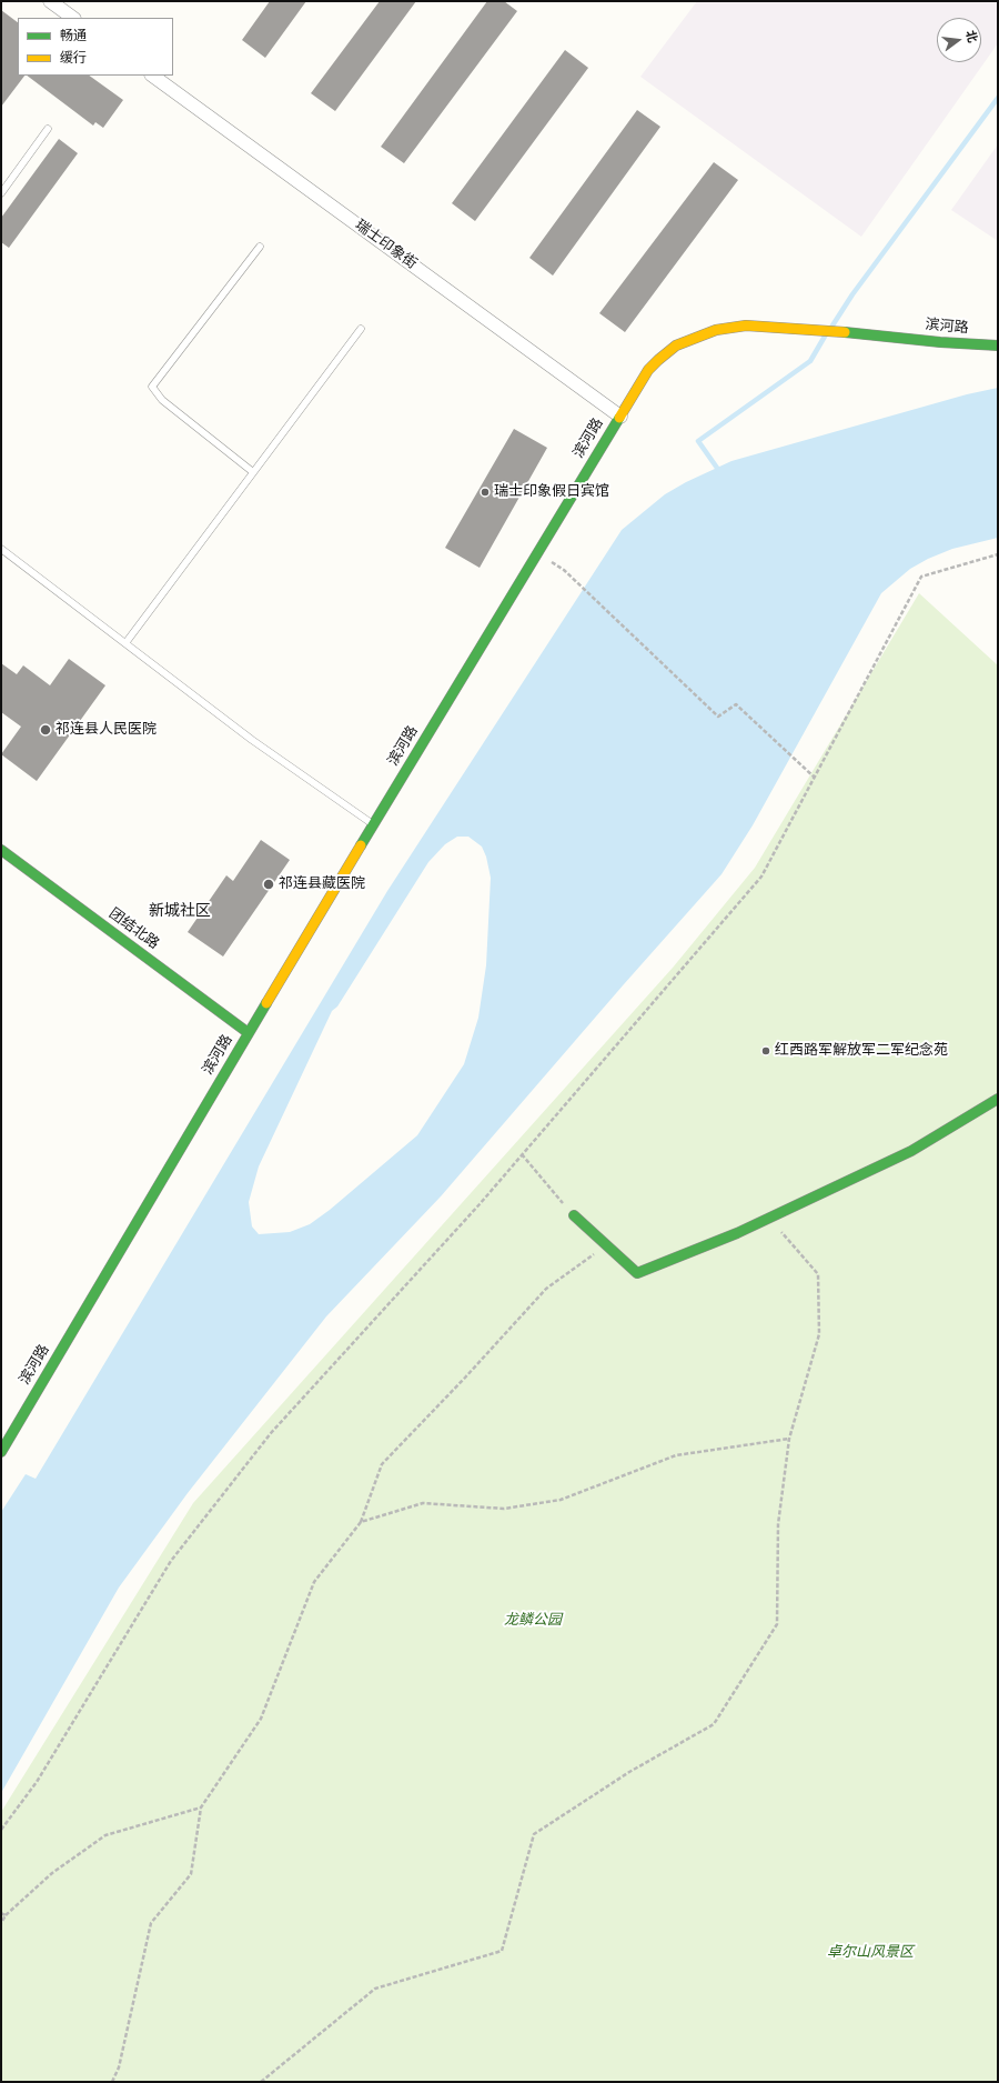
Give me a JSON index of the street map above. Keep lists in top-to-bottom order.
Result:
{
  "streets": {
    "street": ["瑞士印象街", "滨河路", "团结北路"]
  },
  "crossings": [
    ["瑞士印象街", "滨河路"],
    ["滨河路", "团结北路"]
  ],
  "districts": ["新城社区"],
  "parks": ["龙鳞公园", "卓尔山风景区"],
  "places": [
    "瑞士印象假日宾馆",
    "祁连县人民医院",
    "祁连县藏医院",
    "红西路军解放军二军纪念苑"
  ],
  "legend": ["畅通", "缓行"],
  "north": "right"
}
